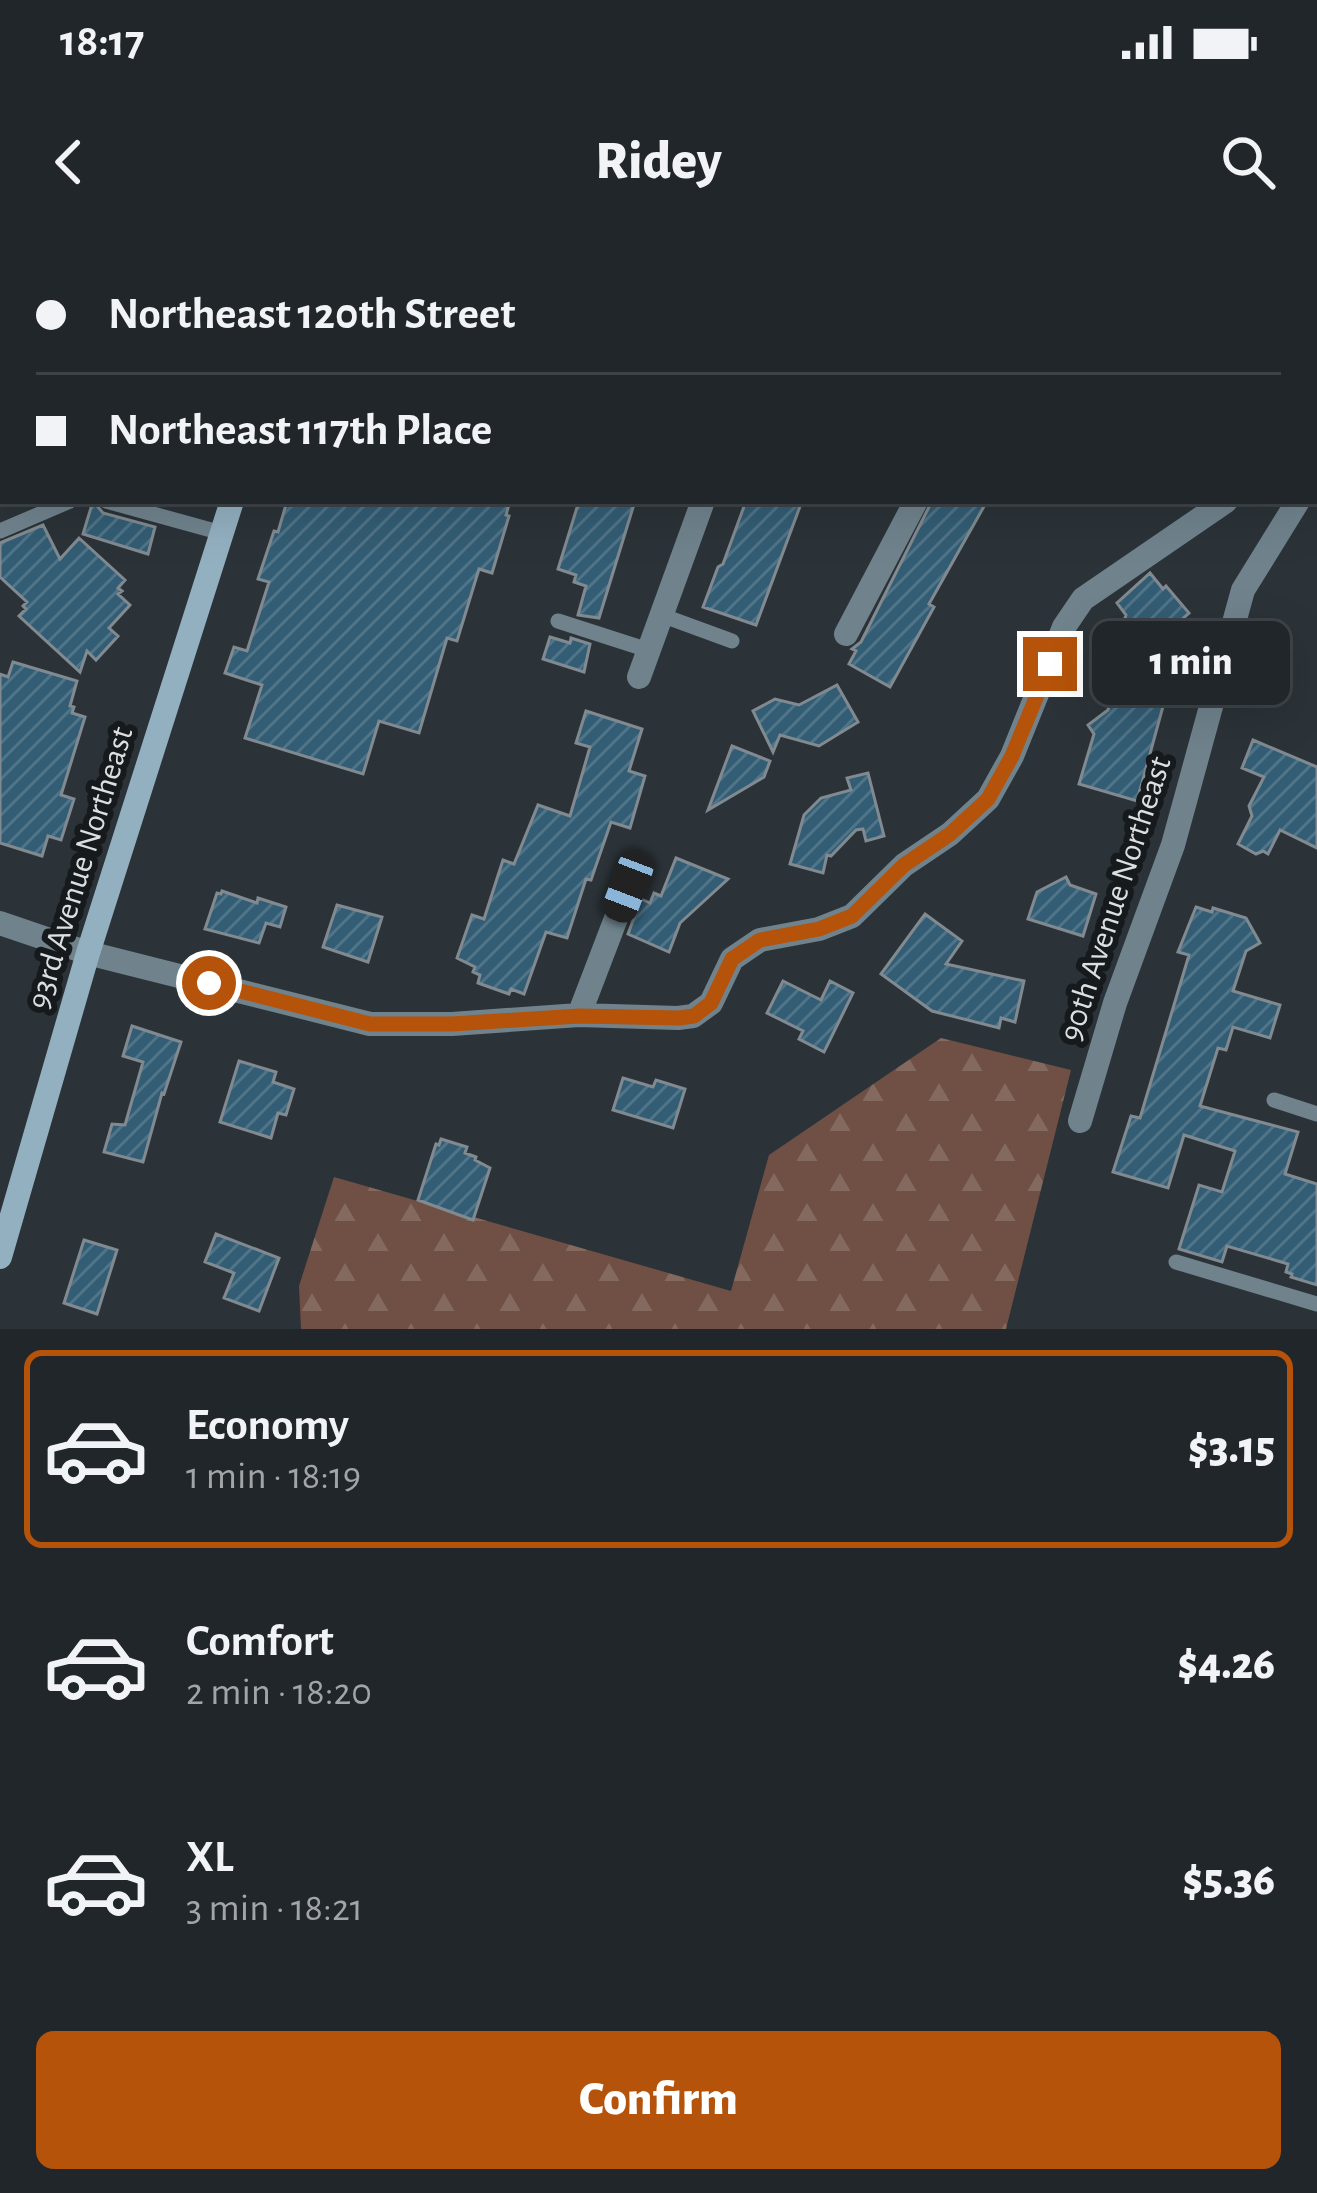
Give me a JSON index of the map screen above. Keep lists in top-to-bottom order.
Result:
{
  "streets": {
    "street": ["93rd Avenue Northeast", "90th Avenue Northeast"]
  },
  "page": {
    "status": "18:17",
    "header": "Ridey",
    "banner": ["Northeast 120th Street", "Northeast 117th Place"],
    "bubble": "1 min",
    "list": [
      {
        "name": "Economy",
        "note": "1 min · 18:19",
        "value": "$3.15"
      },
      {
        "name": "Comfort",
        "note": "2 min · 18:20",
        "value": "$4.26"
      },
      {
        "name": "XL",
        "note": "3 min · 18:21",
        "value": "$5.36"
      }
    ],
    "buttons": "Confirm"
  }
}
